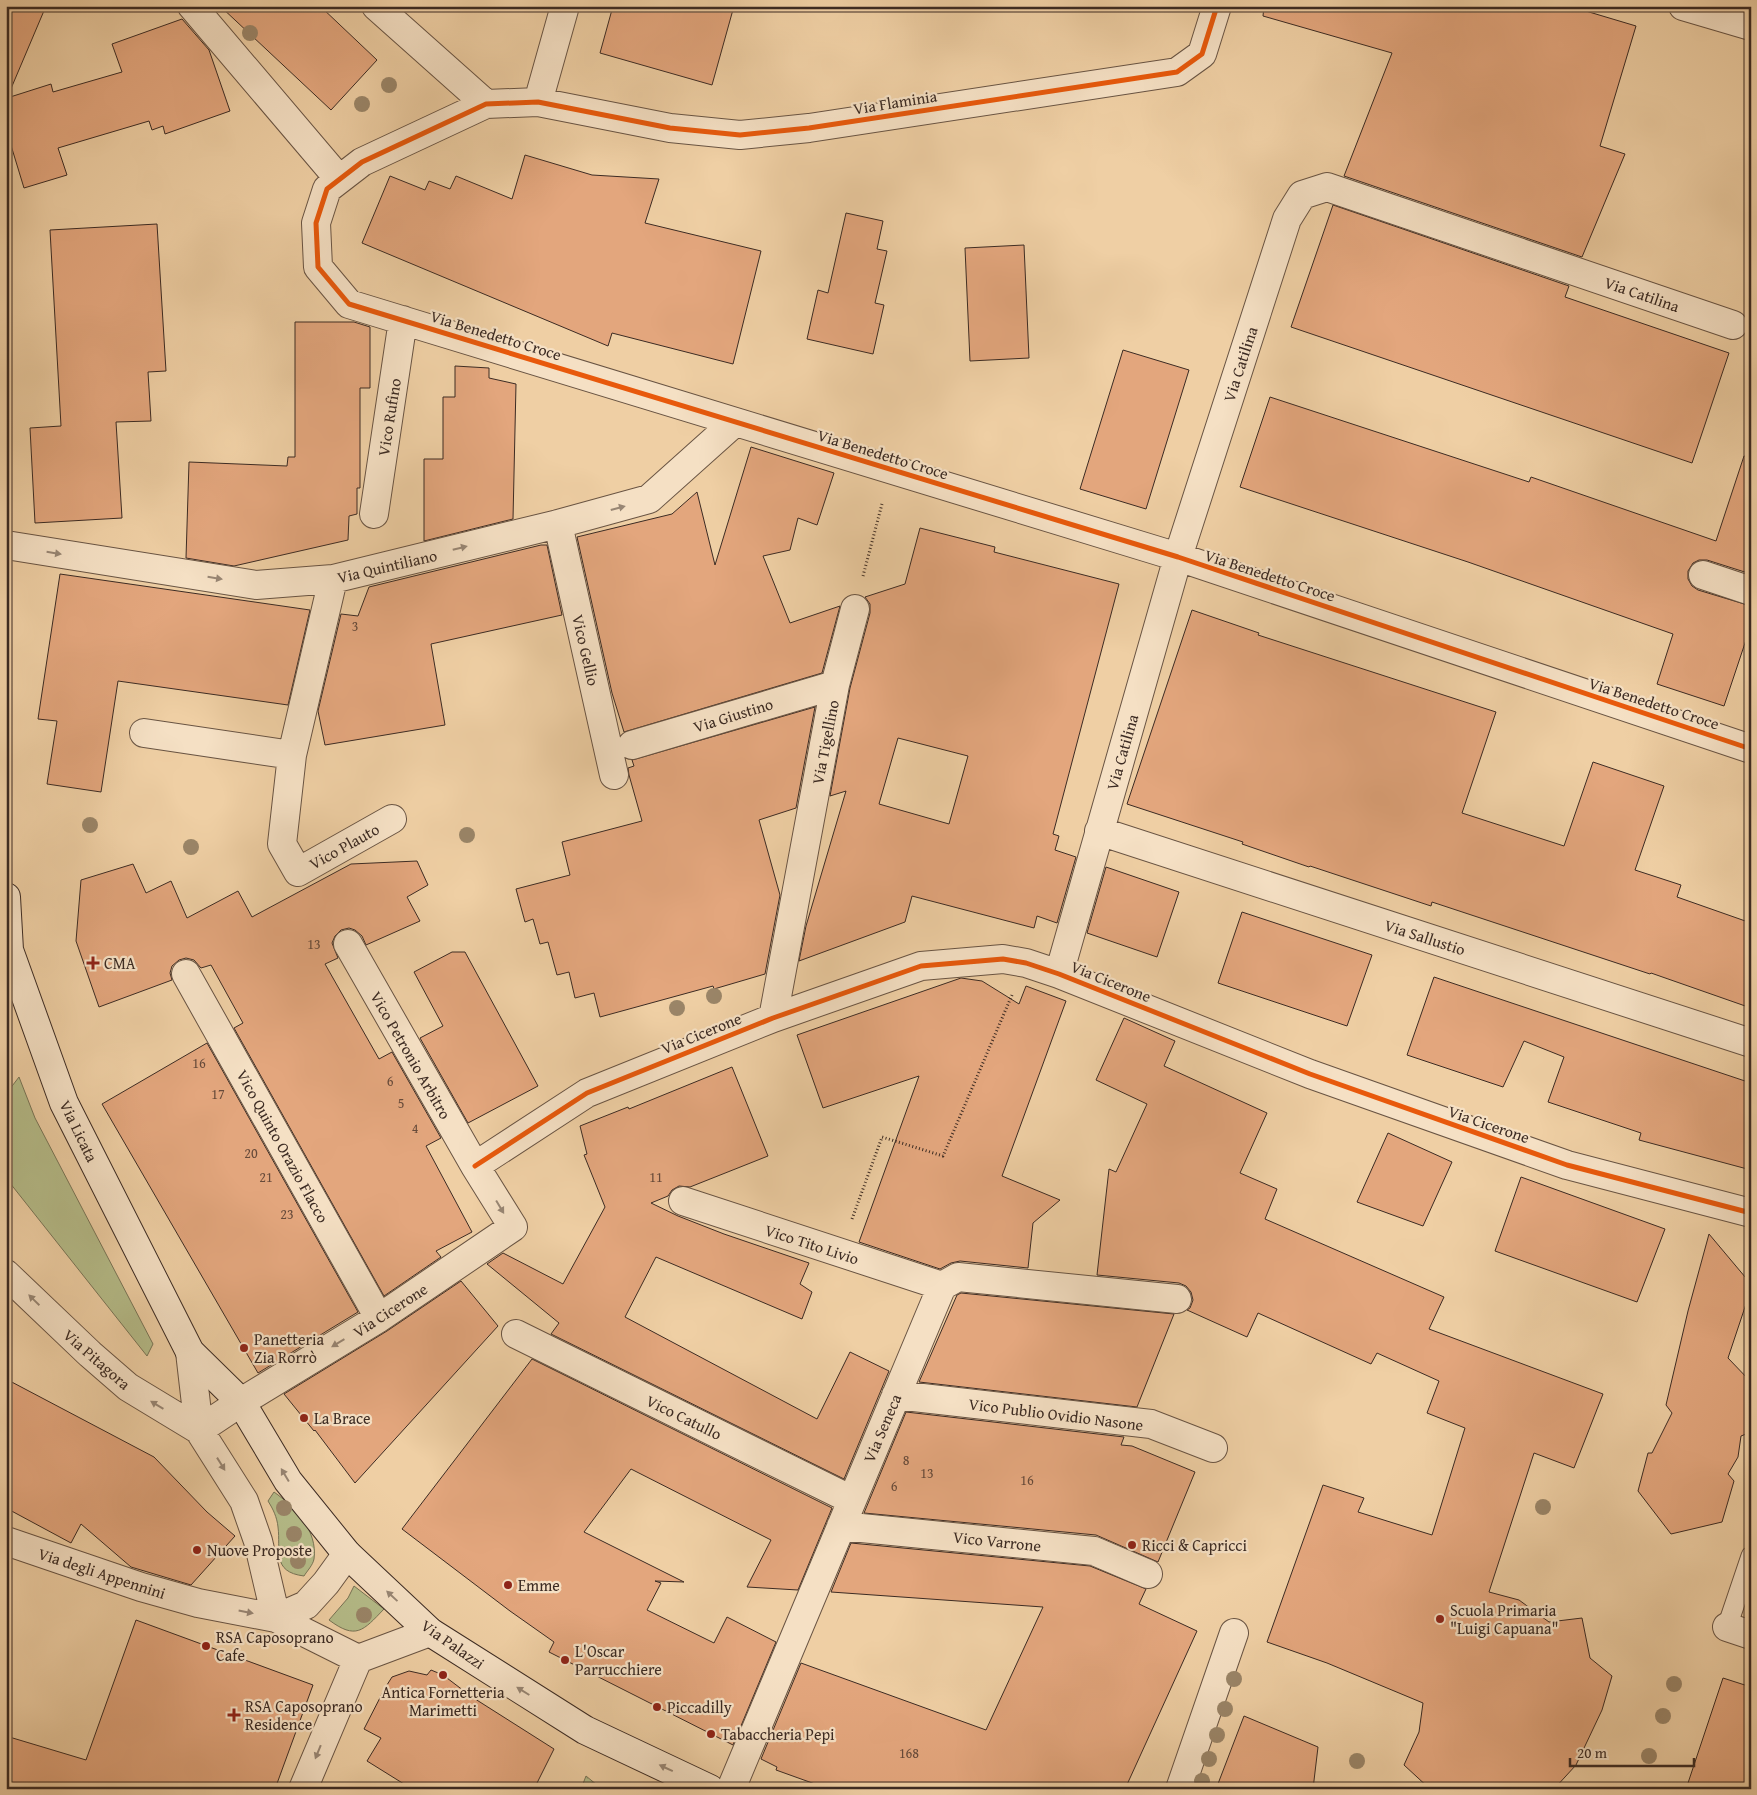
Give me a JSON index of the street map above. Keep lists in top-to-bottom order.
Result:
{
  "streets": {
    "street": [
      "Via Flaminia",
      "Via Catilina",
      "Via Benedetto Croce",
      "Vico Rufino",
      "Via Quintiliano",
      "Vico Gellio",
      "Via Giustino",
      "Via Tigellino",
      "Vico Plauto",
      "Via Sallustio",
      "Via Cicerone",
      "Vico Petronio Arbitro",
      "Via Licata",
      "Vico Quinto Orazio Flacco",
      "Vico Tito Livio",
      "Via Pitagora",
      "Vico Publio Ovidio Nasone",
      "Vico Catullo",
      "Via Seneca",
      "Vico Varrone",
      "Via degli Appennini",
      "Via Palazzi"
    ]
  },
  "crossings": [
    ["Via Flaminia", "Via Benedetto Croce"],
    ["Via Catilina", "Via Benedetto Croce"],
    ["Via Catilina", "Via Sallustio"],
    ["Via Catilina", "Via Cicerone"],
    ["Via Benedetto Croce", "Vico Rufino"],
    ["Via Benedetto Croce", "Via Quintiliano"],
    ["Via Quintiliano", "Vico Gellio"],
    ["Via Quintiliano", "Vico Plauto"],
    ["Via Giustino", "Via Tigellino"],
    ["Via Tigellino", "Via Cicerone"],
    ["Via Cicerone", "Vico Petronio Arbitro"],
    ["Via Cicerone", "Vico Quinto Orazio Flacco"],
    ["Via Cicerone", "Via Pitagora"],
    ["Via Cicerone", "Via Palazzi"],
    ["Via Licata", "Via Palazzi"],
    ["Vico Tito Livio", "Via Seneca"],
    ["Vico Publio Ovidio Nasone", "Via Seneca"],
    ["Vico Catullo", "Via Seneca"],
    ["Via Seneca", "Vico Varrone"]
  ],
  "one_way": [
    "Via Quintiliano",
    "Via Pitagora",
    "Via degli Appennini",
    "Via Palazzi"
  ],
  "places": {
    "health": ["CMA", "RSA Caposoprano Residence"],
    "other": [
      "Panetteria Zia Rorrò",
      "La Brace",
      "Ricci & Capricci",
      "Nuove Proposte",
      "Emme",
      "Scuola Primaria \"Luigi Capuana\"",
      "RSA Caposoprano Cafe",
      "L'Oscar Parrucchiere",
      "Antica Fornetteria Marimetti",
      "Piccadilly",
      "Tabaccheria Pepi"
    ]
  },
  "house_numbers": [
    "3",
    "13",
    "16",
    "6",
    "17",
    "5",
    "4",
    "20",
    "21",
    "11",
    "23",
    "8",
    "13",
    "16",
    "6",
    "168"
  ],
  "scale_bar": "20 m"
}
